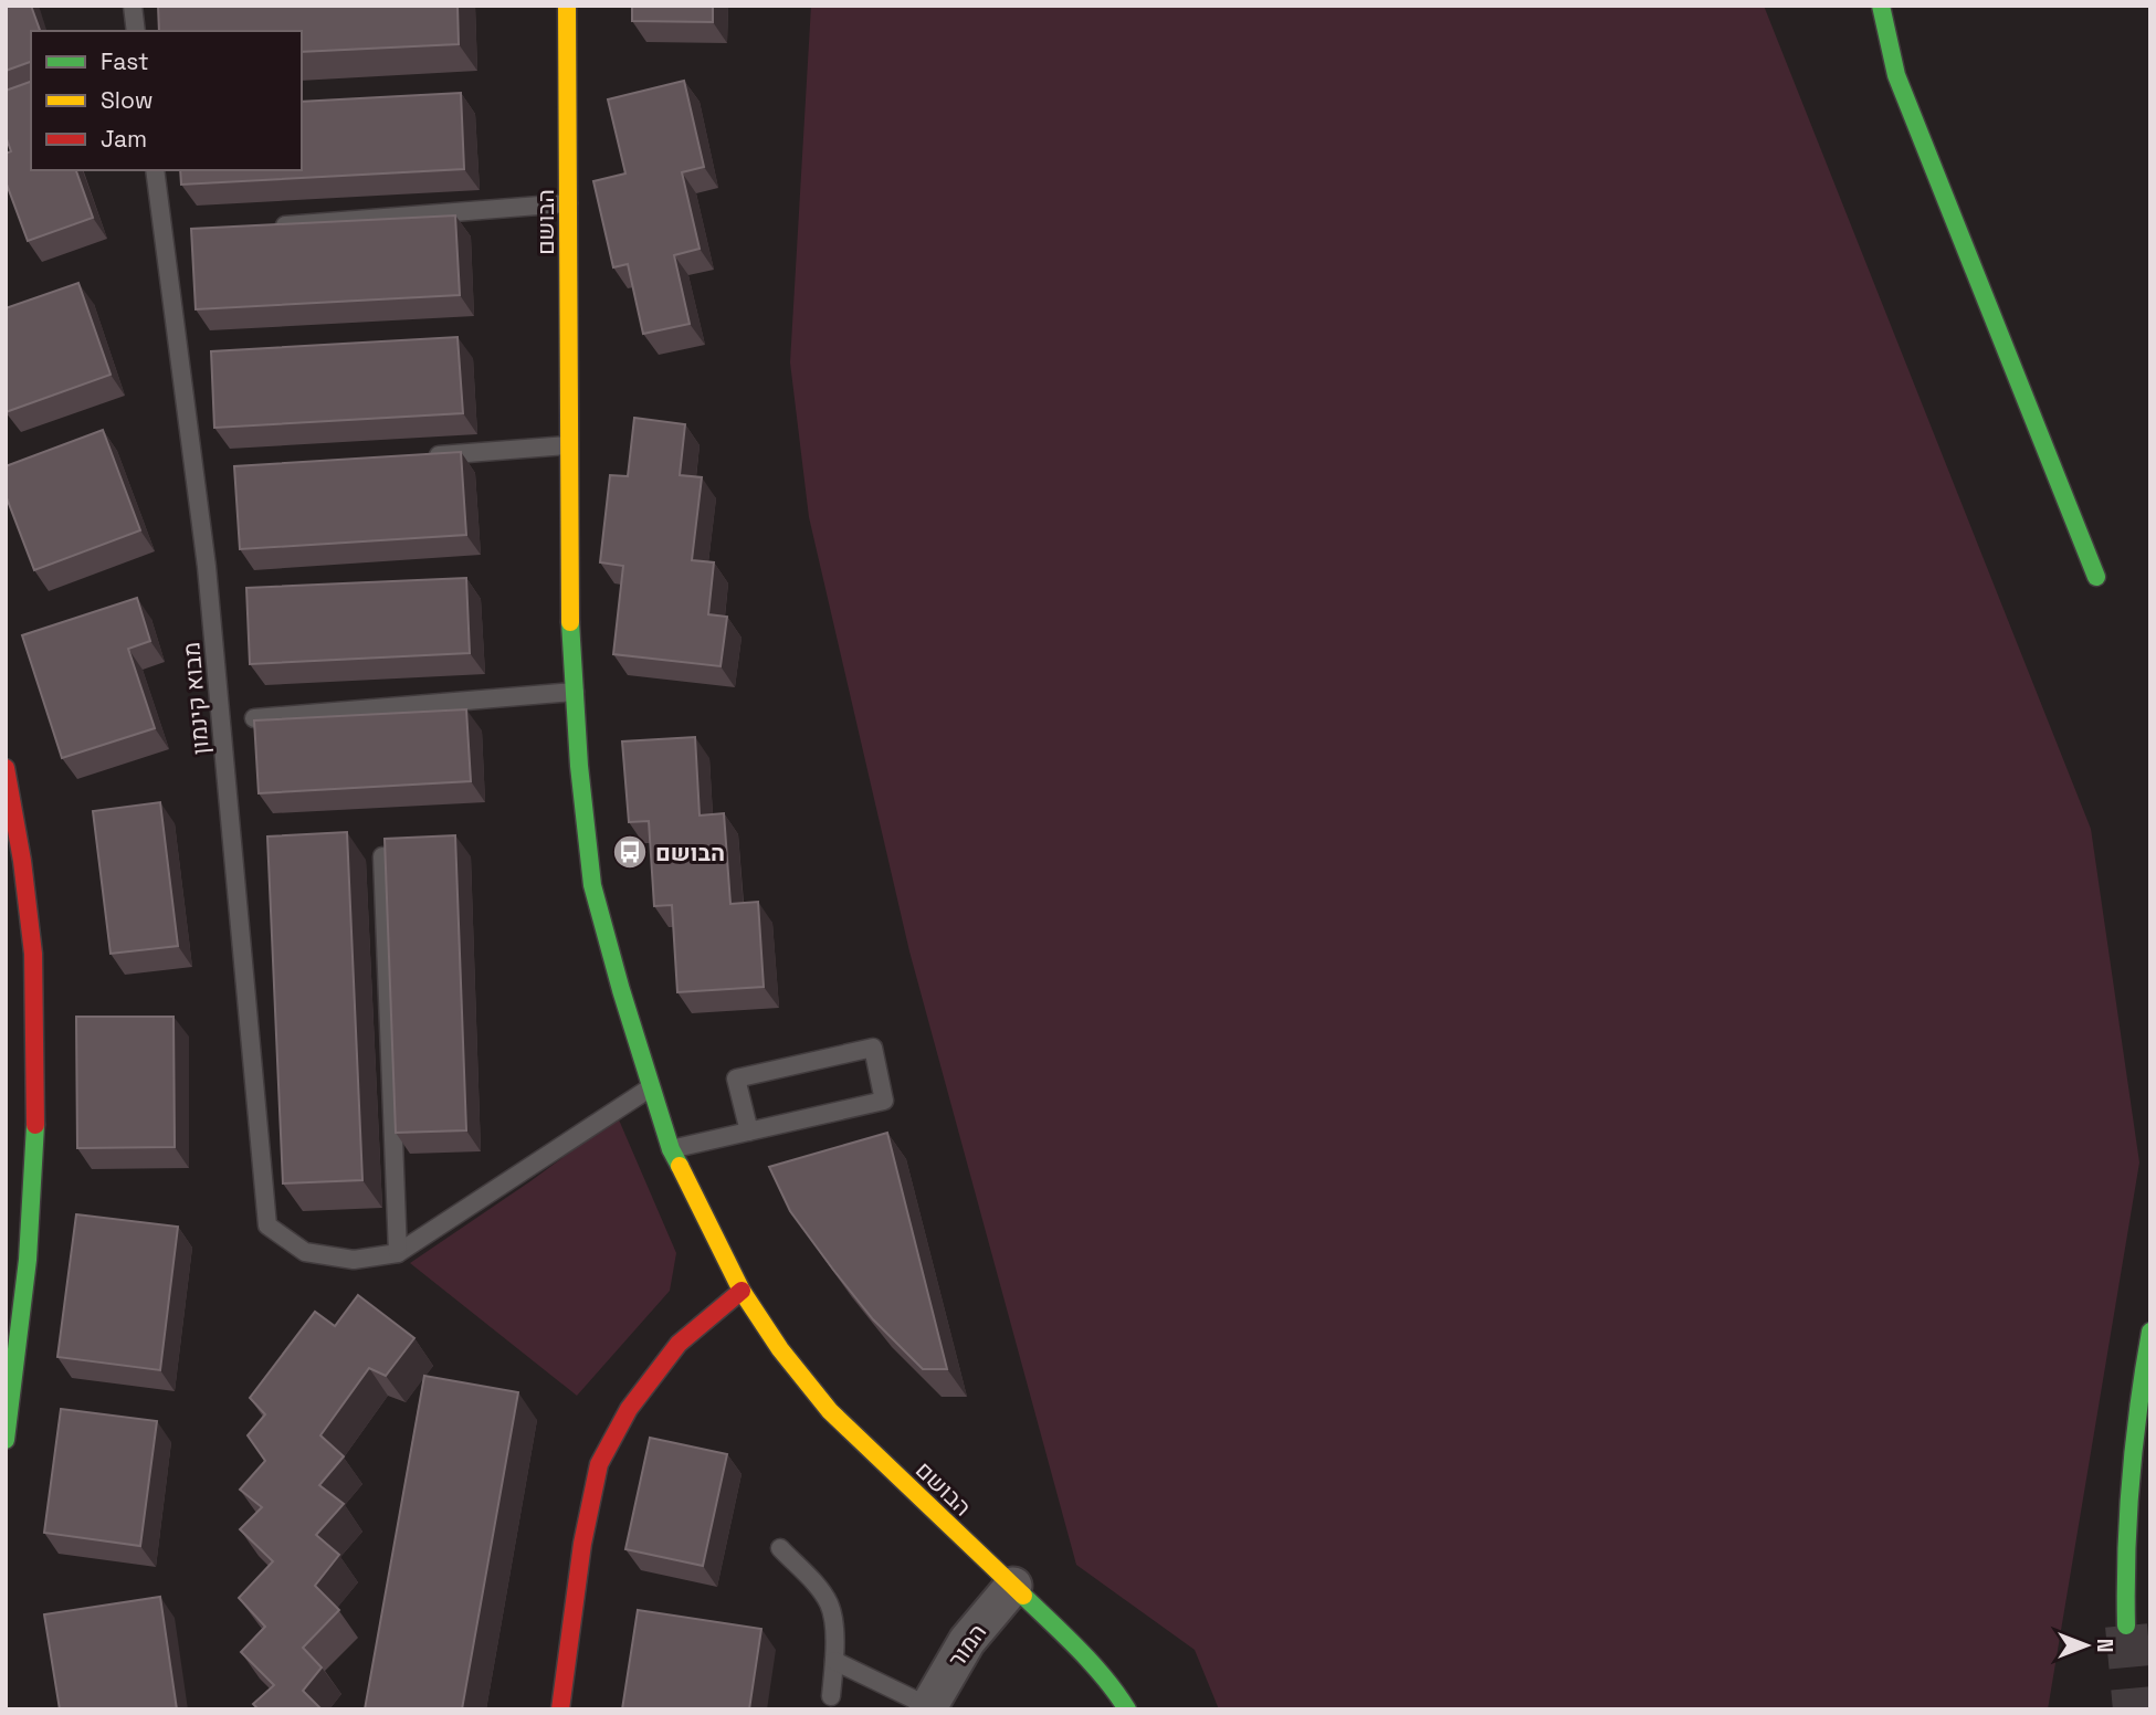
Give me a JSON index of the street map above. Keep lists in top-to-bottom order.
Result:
{
  "streets": {
    "main road": ["הבושם"],
    "street": ["המור"],
    "lane": ["מבוא קינמון"]
  },
  "crossings": [
    ["הבושם", "המור"]
  ],
  "places": {
    "bus stop": ["הבושם"]
  },
  "legend": ["Fast", "Slow", "Jam"],
  "north": "right"
}
